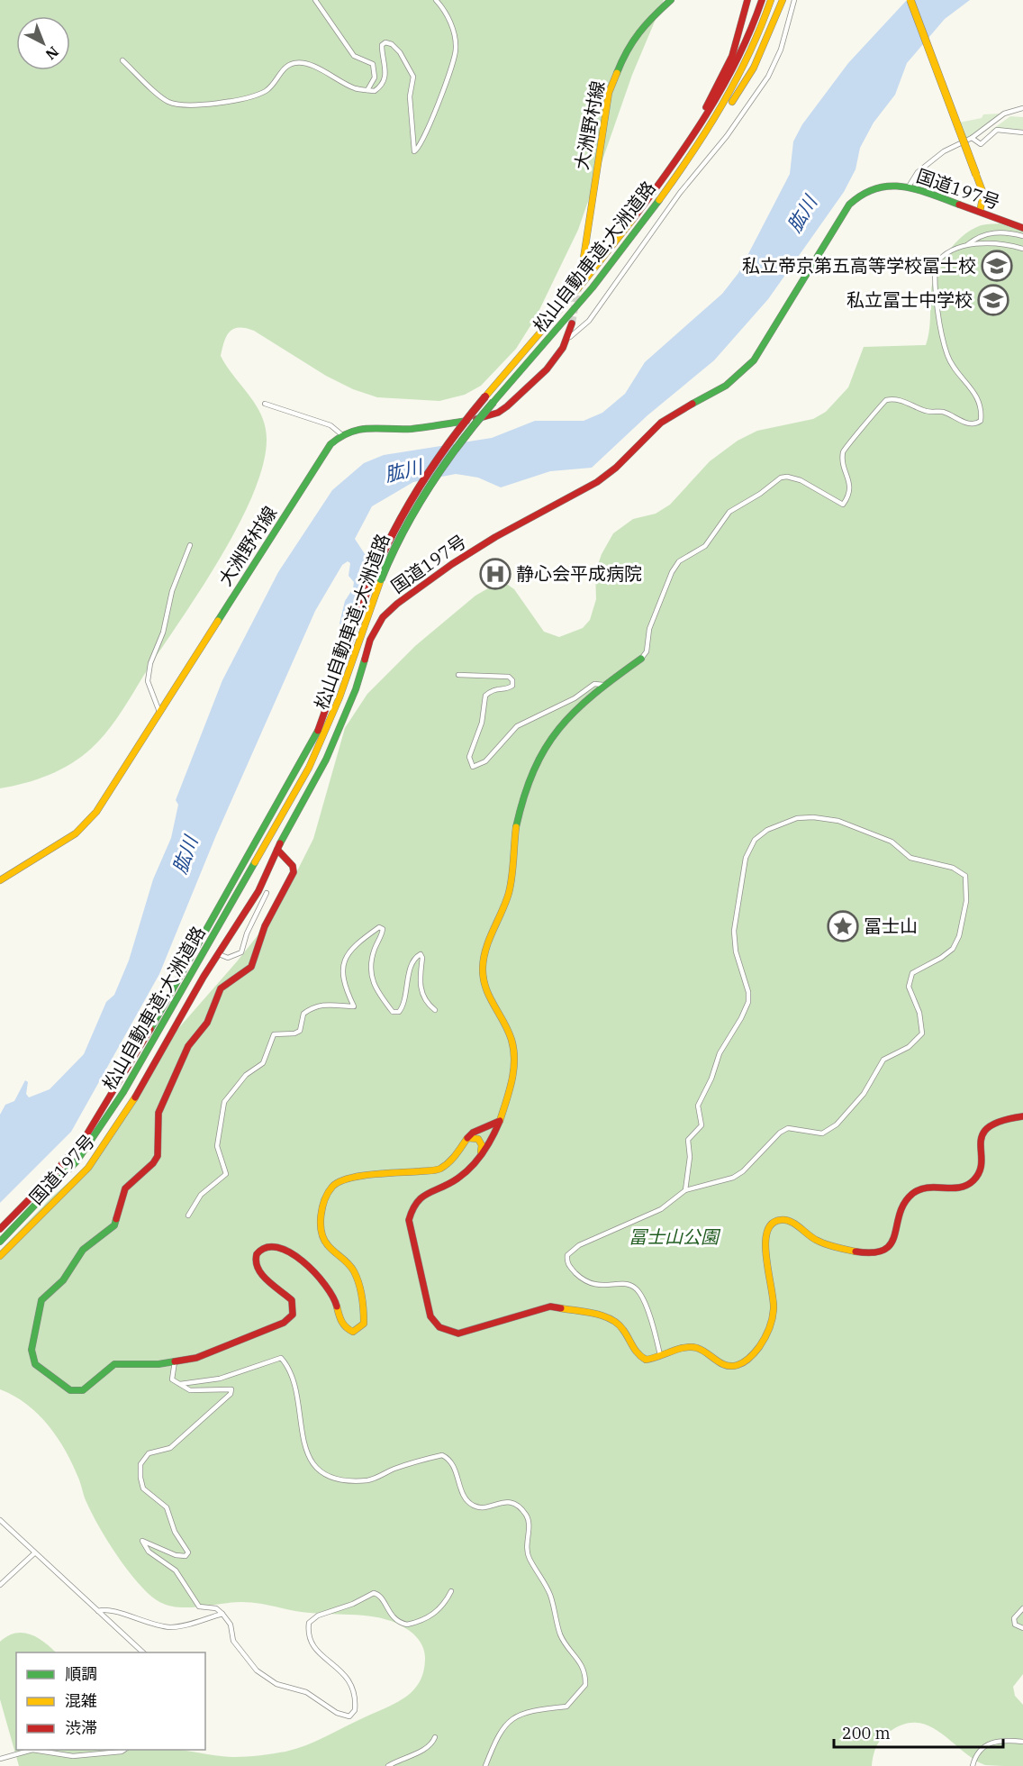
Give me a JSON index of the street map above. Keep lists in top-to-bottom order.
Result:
{
  "streets": {
    "main road": ["大洲野村線", "国道197号", "松山自動車道;大洲道路"]
  },
  "water": ["肱川"],
  "parks": ["冨士山公園"],
  "places": {
    "school or university": ["私立帝京第五高等学校冨士校", "私立冨士中学校"],
    "hospital": ["静心会平成病院"],
    "place": ["冨士山"]
  },
  "legend": ["順調", "混雑", "渋滞"],
  "scale_bar": "200 m",
  "north": "bottom right"
}
